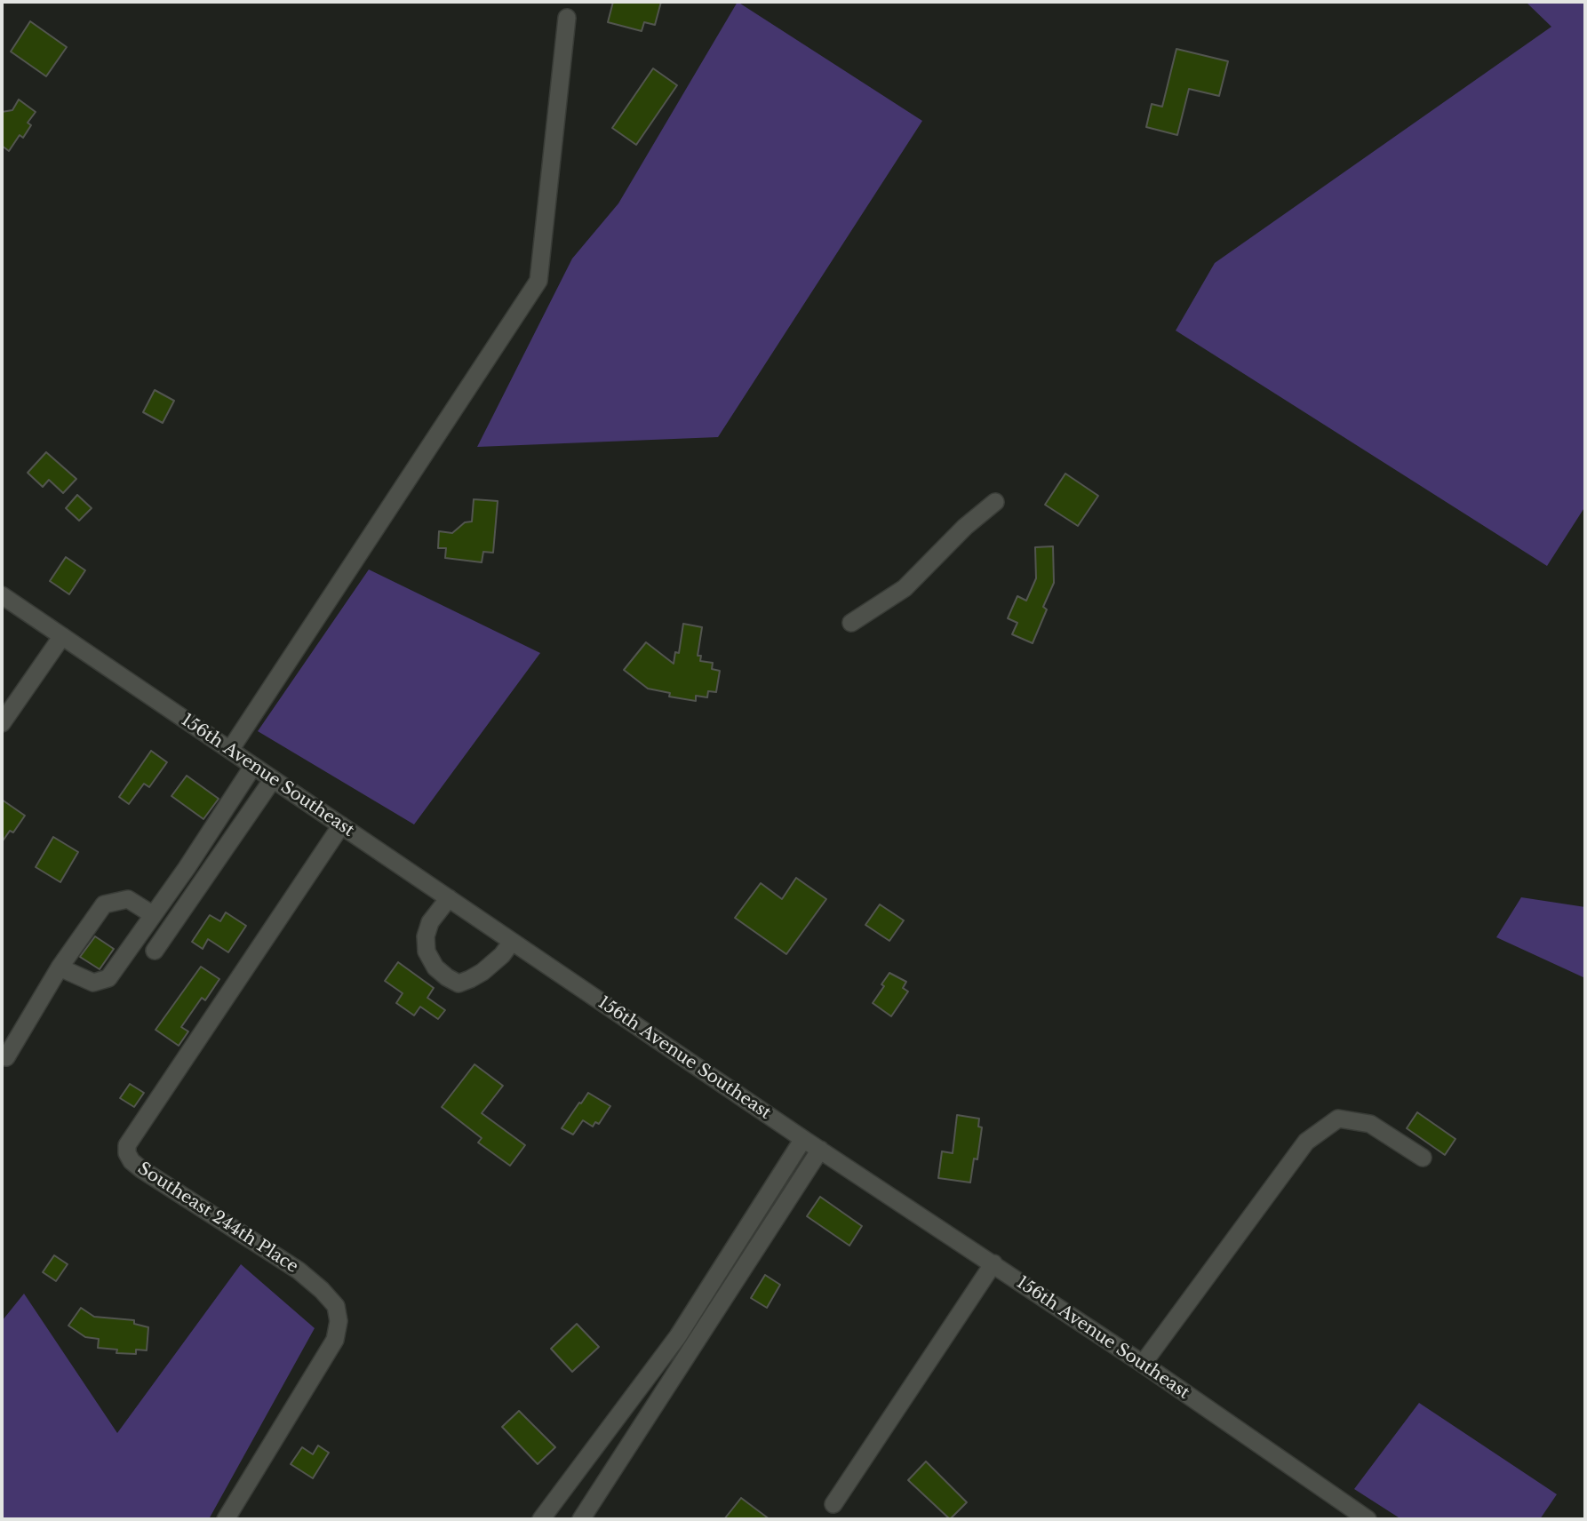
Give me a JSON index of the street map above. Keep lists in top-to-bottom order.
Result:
{
  "streets": {
    "street": ["156th Avenue Southeast", "Southeast 244th Place"]
  },
  "crossings": [
    ["156th Avenue Southeast", "Southeast 244th Place"]
  ]
}
